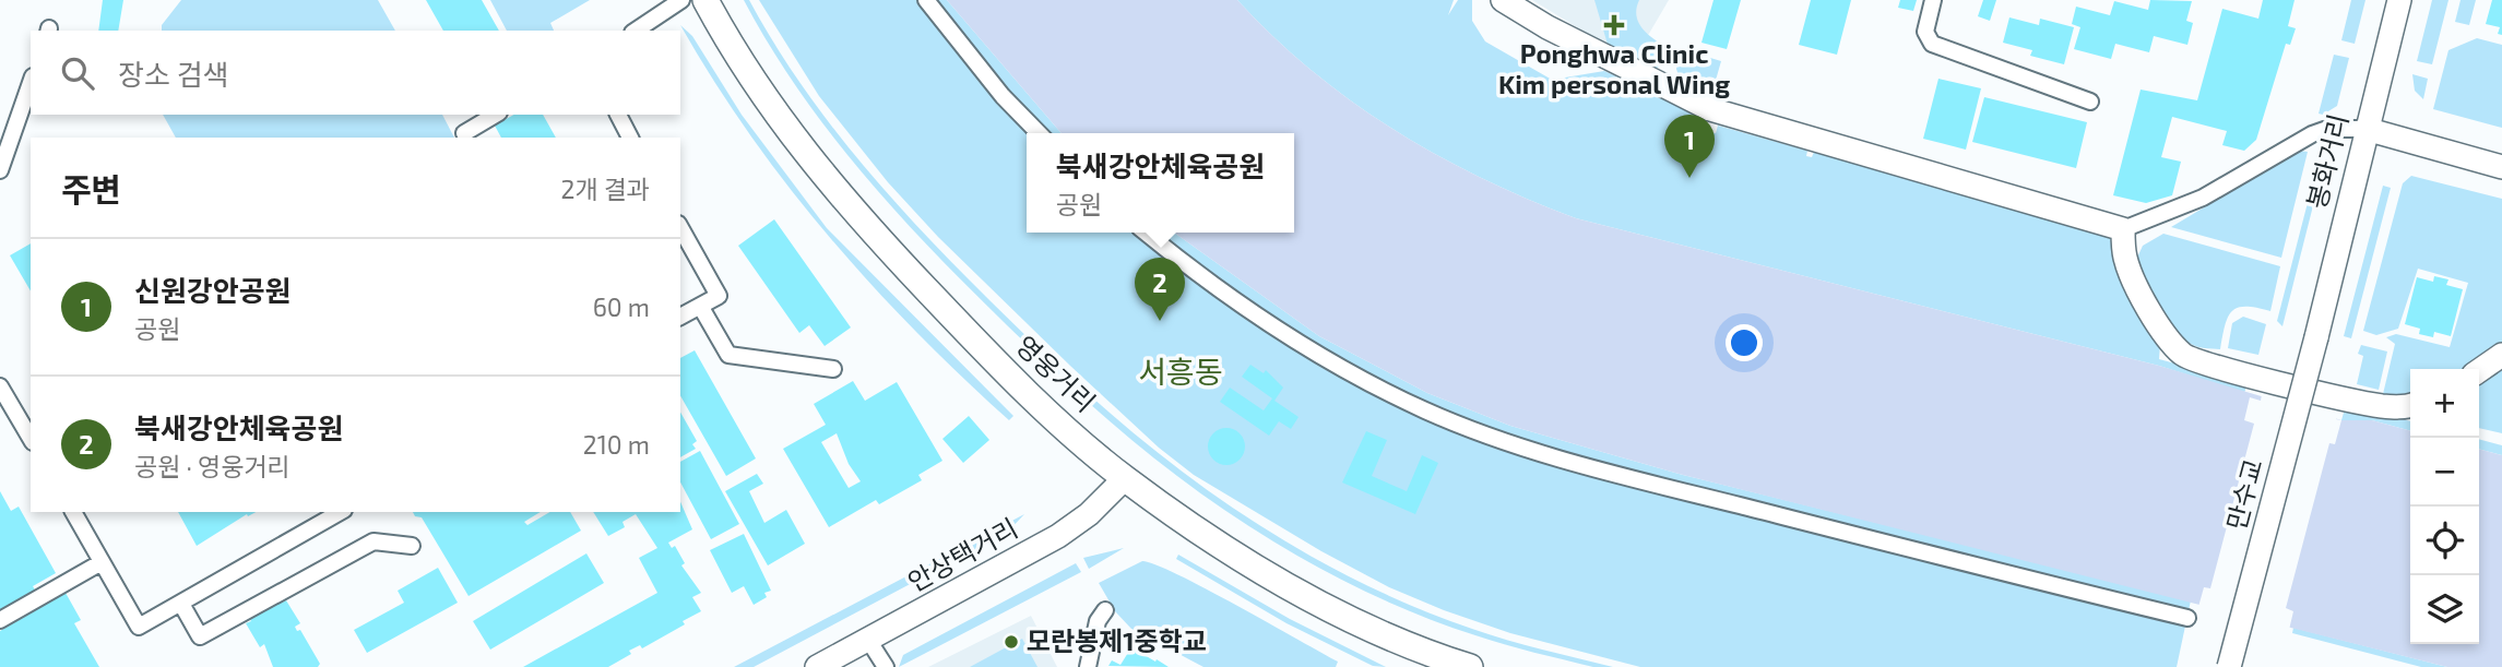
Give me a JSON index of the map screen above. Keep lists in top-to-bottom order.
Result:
{
  "streets": {
    "main road": ["영웅거리"],
    "street": ["봉화거리", "만수교", "안상택거리"]
  },
  "crossings": [
    ["봉화거리", "만수교"],
    ["영웅거리", "안상택거리"]
  ],
  "districts": ["서흥동"],
  "places": {
    "health": ["Ponghwa Clinic Kim personal Wing"],
    "other": ["모란봉제1중학교"]
  },
  "page": {
    "search": "장소 검색",
    "pins": ["1", "2"],
    "popup": ["북새강안체육공원", "공원"],
    "heading": ["주변", "2개 결과"],
    "list": [
      {
        "mark": "1",
        "name": "신원강안공원",
        "note": "공원",
        "value": "60 m"
      },
      {
        "mark": "2",
        "name": "북새강안체육공원",
        "note": "공원 · 영웅거리",
        "value": "210 m"
      }
    ],
    "map_buttons": ["+", "−"]
  }
}
